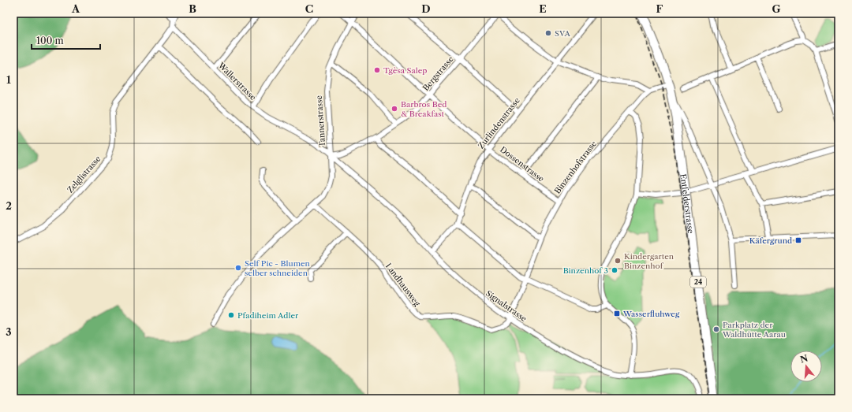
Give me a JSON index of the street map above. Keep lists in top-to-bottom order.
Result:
{
  "streets": {
    "main road": ["Entfelderstrasse", "24"],
    "street": [
      "Bergstrasse",
      "Wallerstrasse",
      "Tannerstrasse",
      "Zurlindenstrasse",
      "Dossenstrasse",
      "Binzenhofstrasse",
      "Zelglistrasse",
      "Landhausweg",
      "Signalstrasse"
    ]
  },
  "crossings": [
    ["Bergstrasse", "Wallerstrasse"],
    ["Bergstrasse", "Tannerstrasse"],
    ["Bergstrasse", "Dossenstrasse"],
    ["Bergstrasse", "Signalstrasse"],
    ["Wallerstrasse", "Tannerstrasse"],
    ["Wallerstrasse", "Zelglistrasse"],
    ["Wallerstrasse", "Signalstrasse"],
    ["Tannerstrasse", "Dossenstrasse"],
    ["Tannerstrasse", "Landhausweg"],
    ["Tannerstrasse", "Signalstrasse"],
    ["Zurlindenstrasse", "Dossenstrasse"],
    ["Zurlindenstrasse", "Signalstrasse"],
    ["Dossenstrasse", "Binzenhofstrasse"],
    ["Binzenhofstrasse", "Entfelderstrasse"],
    ["Binzenhofstrasse", "Landhausweg"],
    ["Binzenhofstrasse", "Signalstrasse"],
    ["Landhausweg", "Signalstrasse"]
  ],
  "places": {
    "other": [
      "SVA",
      "Tgèsa Salep",
      "Barbros Bed & Breakfast",
      "Kindergarten Binzenhof",
      "Self Pic - Blumen selber schneiden",
      "Binzenhof 3",
      "Pfadiheim Adler",
      "Parkplatz der Waldhütte Aarau"
    ],
    "transit": ["Käfergrund", "Wasserfluhweg"]
  },
  "scale_bar": "100 m",
  "north": "top",
  "grid": {
    "columns": [
      "A",
      "B",
      "C",
      "D",
      "E",
      "F",
      "G"
    ],
    "rows": ["1", "2", "3"]
  }
}
